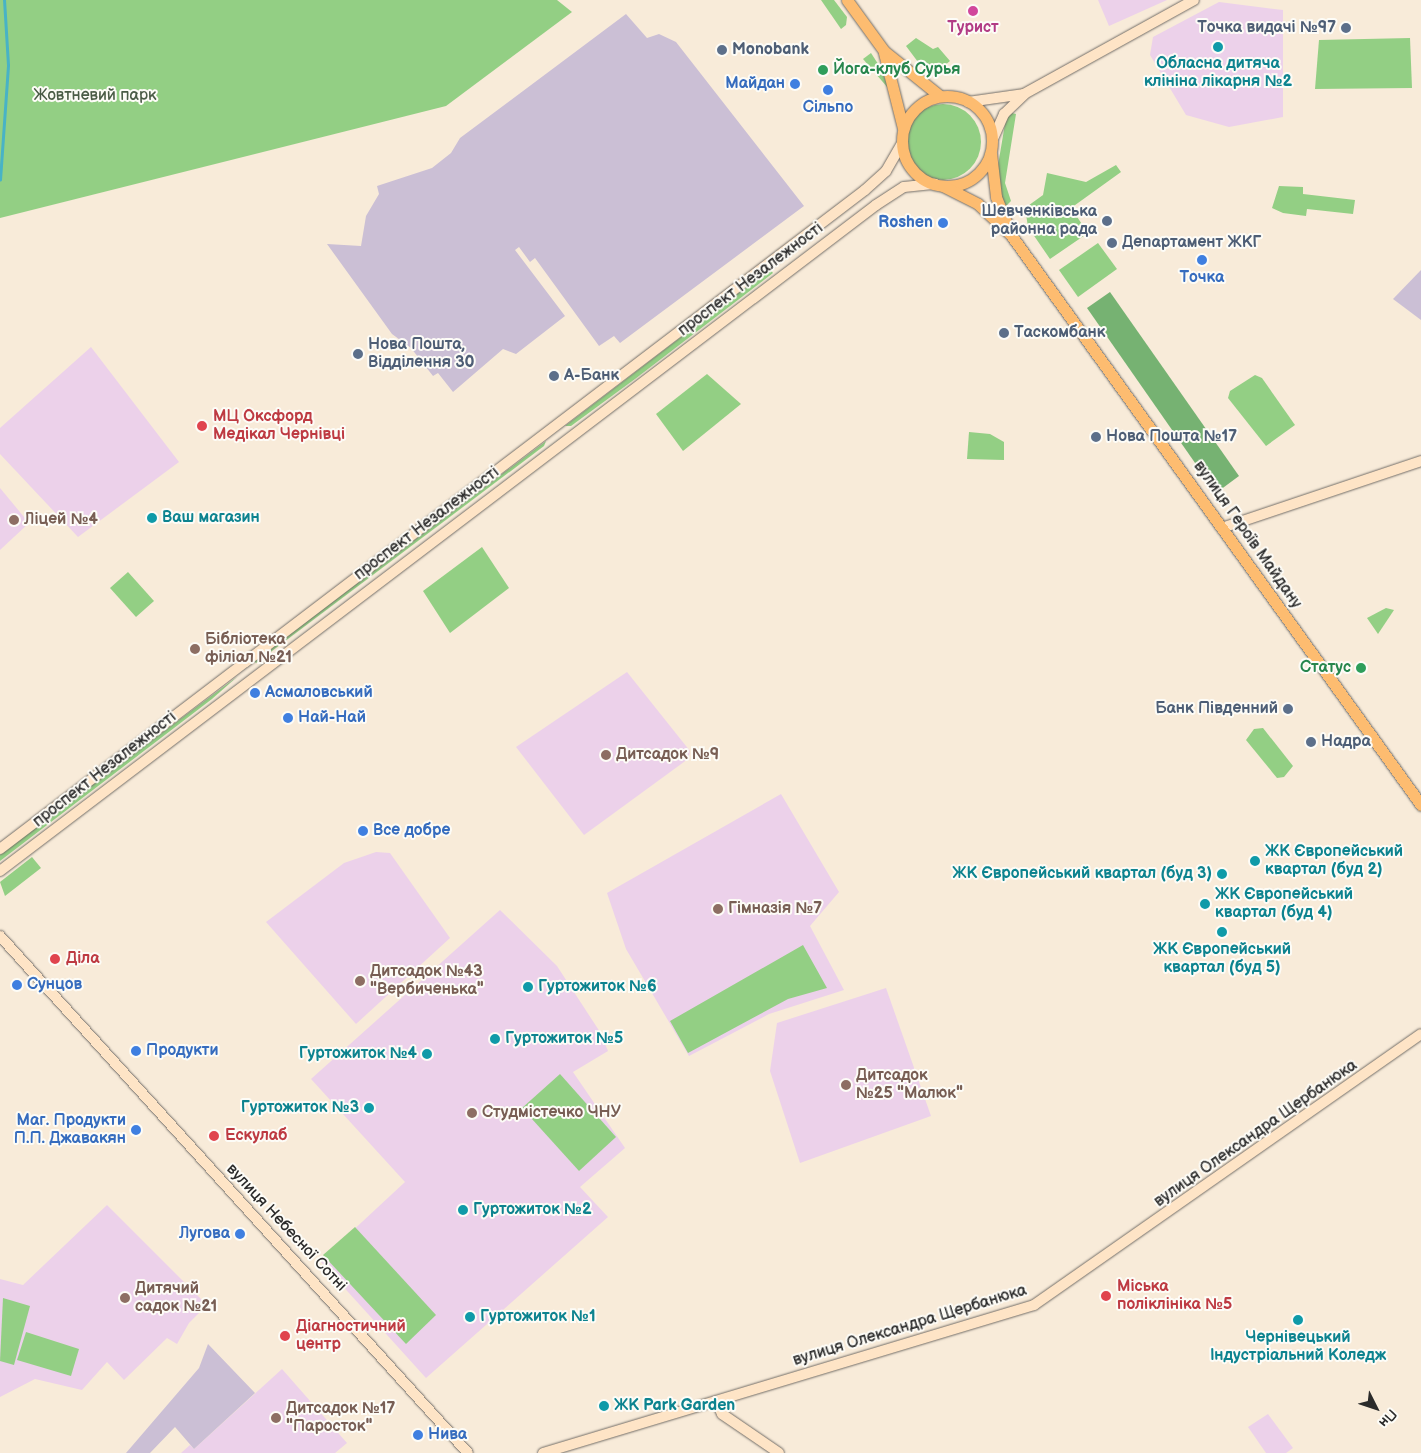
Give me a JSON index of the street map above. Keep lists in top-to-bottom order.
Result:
{
  "streets": {
    "main road": [
      "проспект Незалежності",
      "вулиця Героїв Майдану",
      "вулиця Олександра Щербанюка",
      "вулиця Небесної Сотні"
    ]
  },
  "parks": ["Жовтневий парк"],
  "places": [
    "Турист",
    "Точка видачі №97",
    "Обласна дитяча клініна лікарня №2",
    "Monobank",
    "Йога-клуб Сурья",
    "Майдан",
    "Сільпо",
    "Шевченківська районна рада",
    "Roshen",
    "Департамент ЖКГ",
    "Точка",
    "Таскомбанк",
    "Нова Пошта, Відділення 30",
    "А-Банк",
    "МЦ Оксфорд Медікал Чернівці",
    "Нова Пошта №17",
    "Ваш магазин",
    "Ліцей №4",
    "Бібліотека філіал №21",
    "Статус",
    "Асмаловський",
    "Банк Південний",
    "Най-Най",
    "Надра",
    "Дитсадок №9",
    "Все добре",
    "ЖК Європейський квартал (буд 2)",
    "ЖК Європейський квартал (буд 3)",
    "ЖК Європейський квартал (буд 4)",
    "Гімназія №7",
    "ЖК Європейський квартал (буд 5)",
    "Діла",
    "Дитсадок №43 \"Вербиченька\"",
    "Сунцов",
    "Гуртожиток №6",
    "Гуртожиток №5",
    "Продукти",
    "Гуртожиток №4",
    "Дитсадок №25 \"Малюк\"",
    "Гуртожиток №3",
    "Студмістечко ЧНУ",
    "Маг. Продукти П.П. Джавакян",
    "Ескулаб",
    "Гуртожиток №2",
    "Лугова",
    "Міська поліклініка №5",
    "Дитячий садок №21",
    "Гуртожиток №1",
    "Чернівецький Індустріальний Коледж",
    "Діагностичний центр",
    "ЖК Park Garden",
    "Дитсадок №17 \"Паросток\"",
    "Нива"
  ],
  "north": "bottom right"
}
